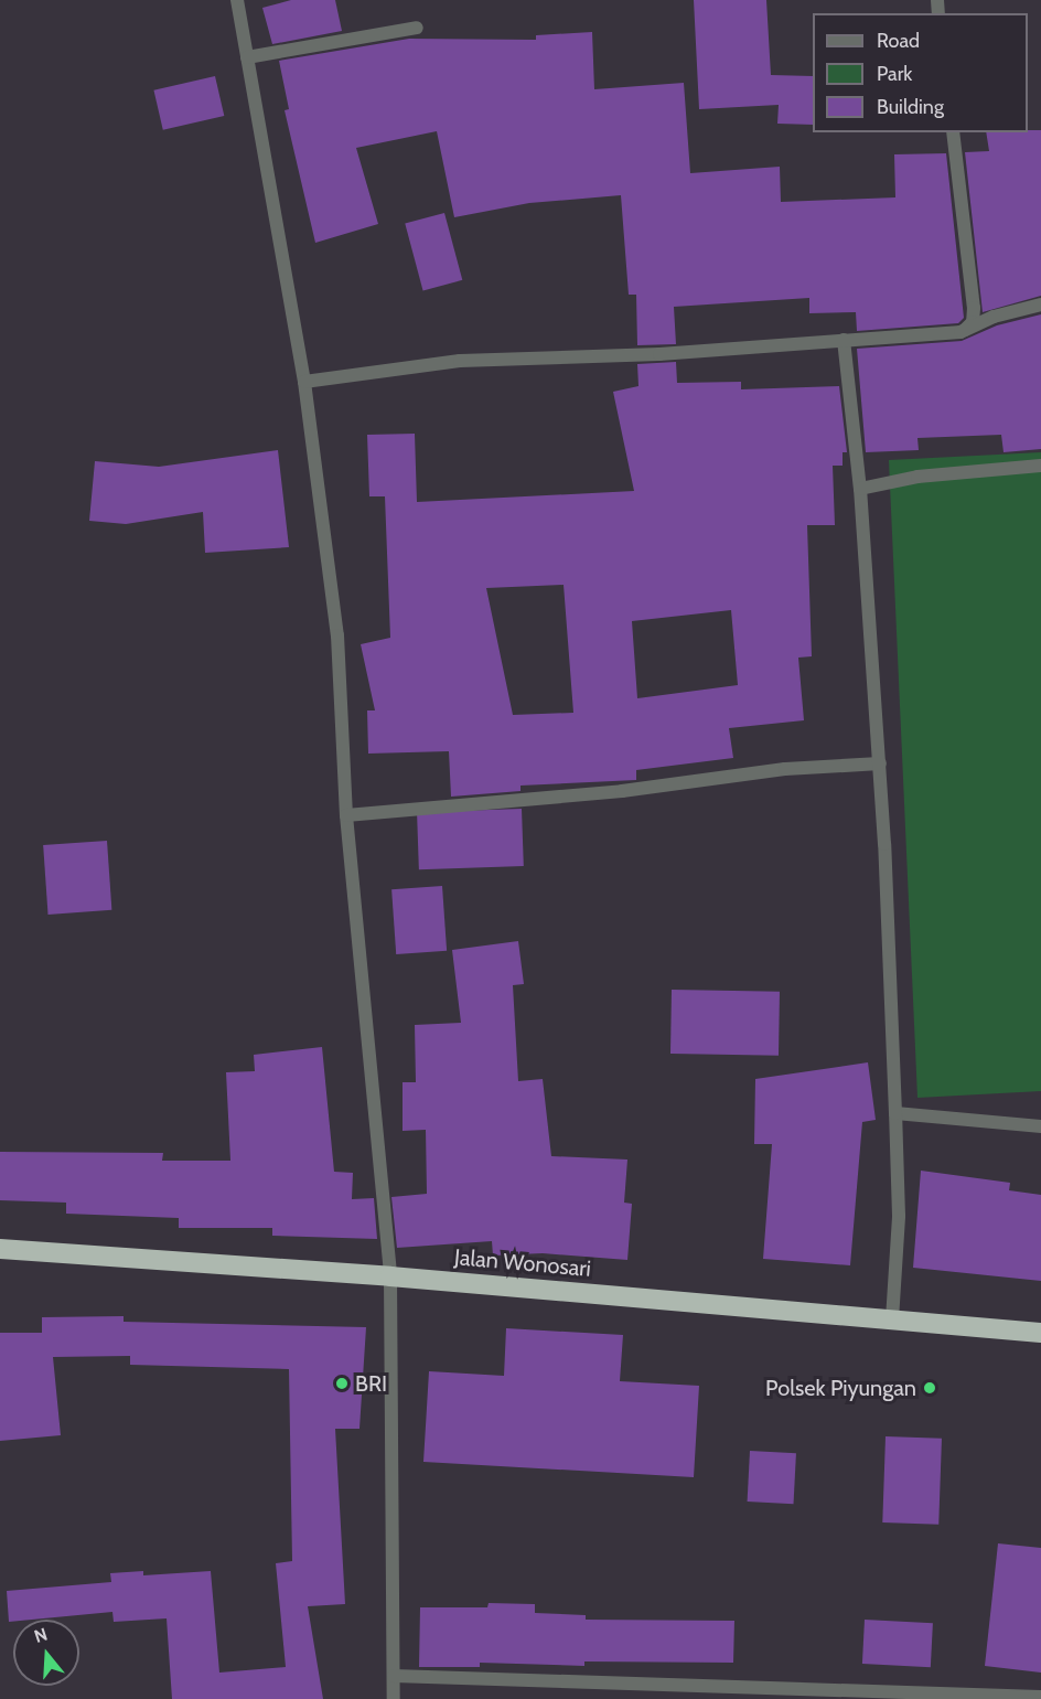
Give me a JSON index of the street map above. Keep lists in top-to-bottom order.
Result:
{
  "streets": {
    "highway": ["Jalan Wonosari"]
  },
  "places": ["BRI", "Polsek Piyungan"],
  "legend": ["Road", "Park", "Building"],
  "north": "top"
}
